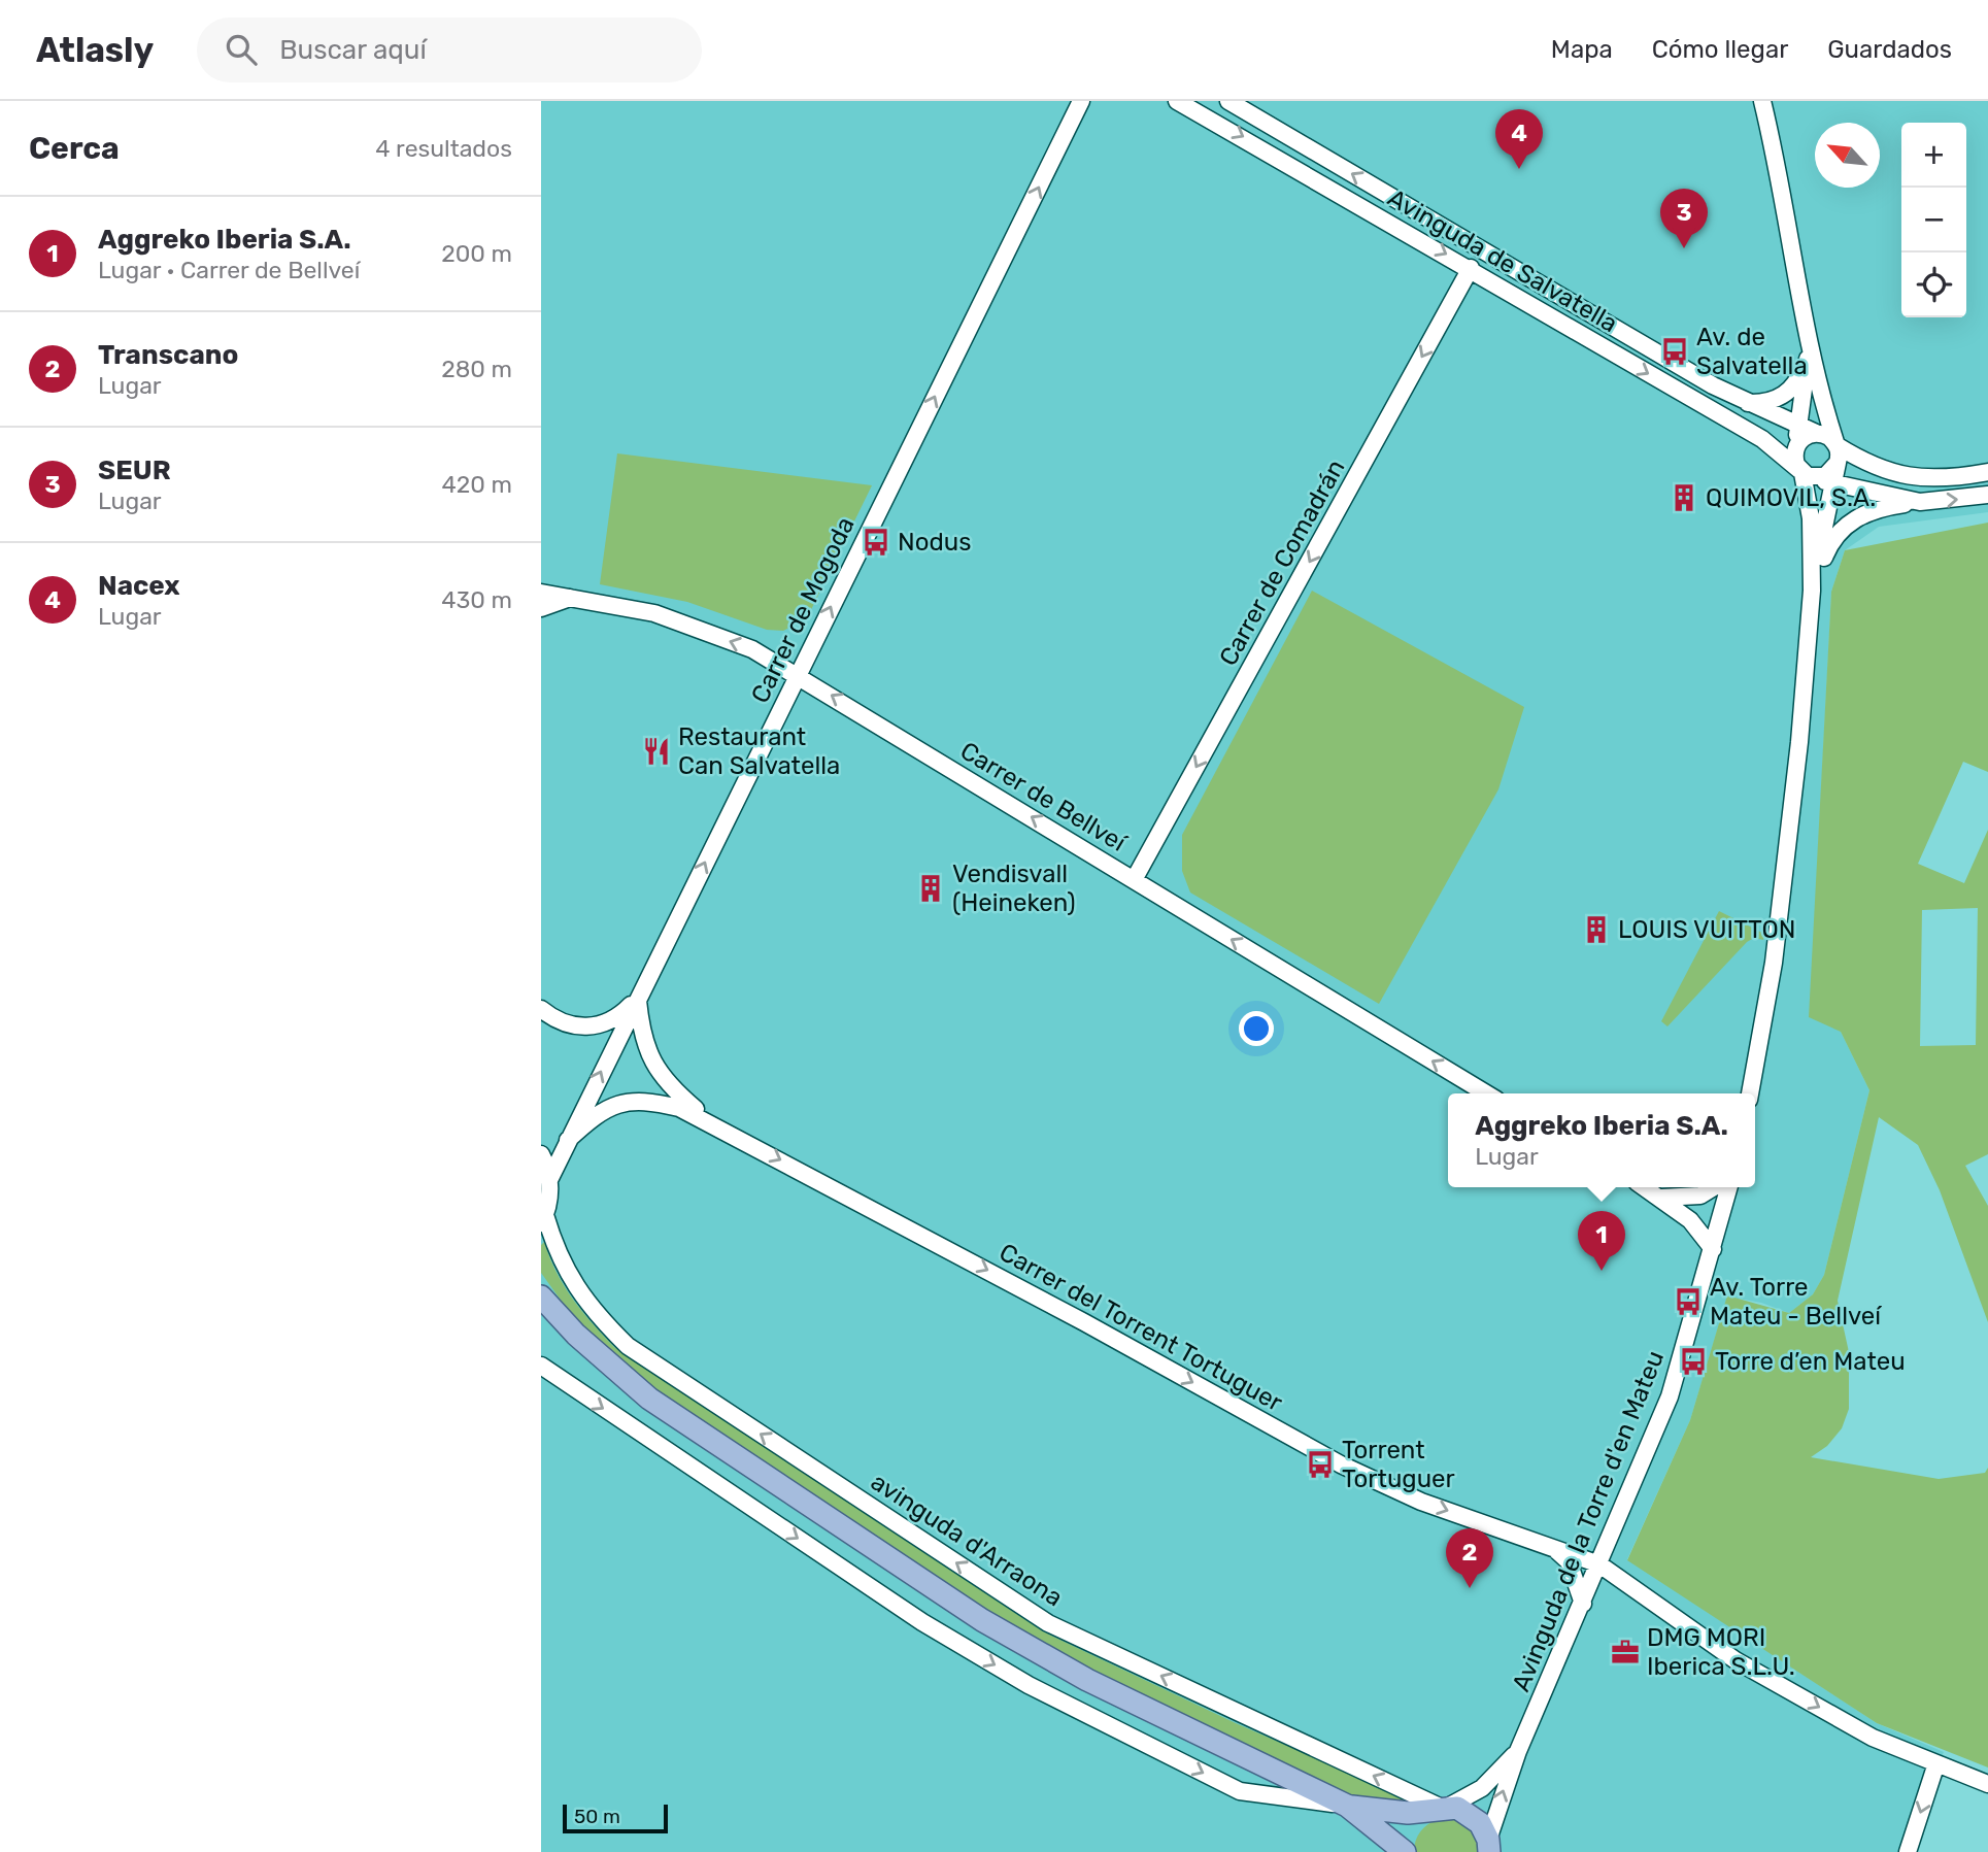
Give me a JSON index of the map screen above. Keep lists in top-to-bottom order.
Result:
{
  "streets": {
    "street": [
      "Avinguda de Salvatella",
      "Carrer de Comadrán",
      "Carrer de Mogoda",
      "Carrer de Bellveí",
      "Carrer del Torrent Tortuguer",
      "Avinguda de la Torre d'en Mateu",
      "avinguda d'Arraona"
    ]
  },
  "crossings": [
    ["Avinguda de Salvatella", "Carrer de Comadrán"],
    ["Carrer de Comadrán", "Carrer de Bellveí"],
    ["Carrer de Mogoda", "Carrer de Bellveí"],
    ["Carrer de Mogoda", "Carrer del Torrent Tortuguer"],
    ["Carrer del Torrent Tortuguer", "Avinguda de la Torre d'en Mateu"],
    ["Avinguda de la Torre d'en Mateu", "avinguda d'Arraona"]
  ],
  "one_way": [
    "Carrer de Comadrán",
    "Carrer de Mogoda",
    "Carrer de Bellveí",
    "Carrer del Torrent Tortuguer"
  ],
  "places": {
    "bus stop": [
      "Av. de Salvatella",
      "Nodus",
      "Av. Torre Mateu - Bellveí",
      "Torre d’en Mateu",
      "Torrent Tortuguer"
    ],
    "building": ["QUIMOVIL, S.A.", "Vendisvall (Heineken)", "LOUIS VUITTON"],
    "restaurant": ["Restaurant Can Salvatella"],
    "office": ["DMG MORI Iberica S.L.U."]
  },
  "scale_bar": "50 m",
  "north": "top left",
  "page": {
    "header": "Atlasly",
    "search": "Buscar aquí",
    "nav": ["Mapa", "Cómo llegar", "Guardados"],
    "heading": ["Cerca", "4 resultados"],
    "pins": [
      "4",
      "3",
      "1",
      "2"
    ],
    "map_buttons": ["+", "−"],
    "list": [
      {
        "mark": "1",
        "name": "Aggreko Iberia S.A.",
        "note": "Lugar · Carrer de Bellveí",
        "value": "200 m"
      },
      {
        "mark": "2",
        "name": "Transcano",
        "note": "Lugar",
        "value": "280 m"
      },
      {
        "mark": "3",
        "name": "SEUR",
        "note": "Lugar",
        "value": "420 m"
      },
      {
        "mark": "4",
        "name": "Nacex",
        "note": "Lugar",
        "value": "430 m"
      }
    ],
    "popup": ["Aggreko Iberia S.A.", "Lugar"],
    "scale": "50 m"
  }
}
